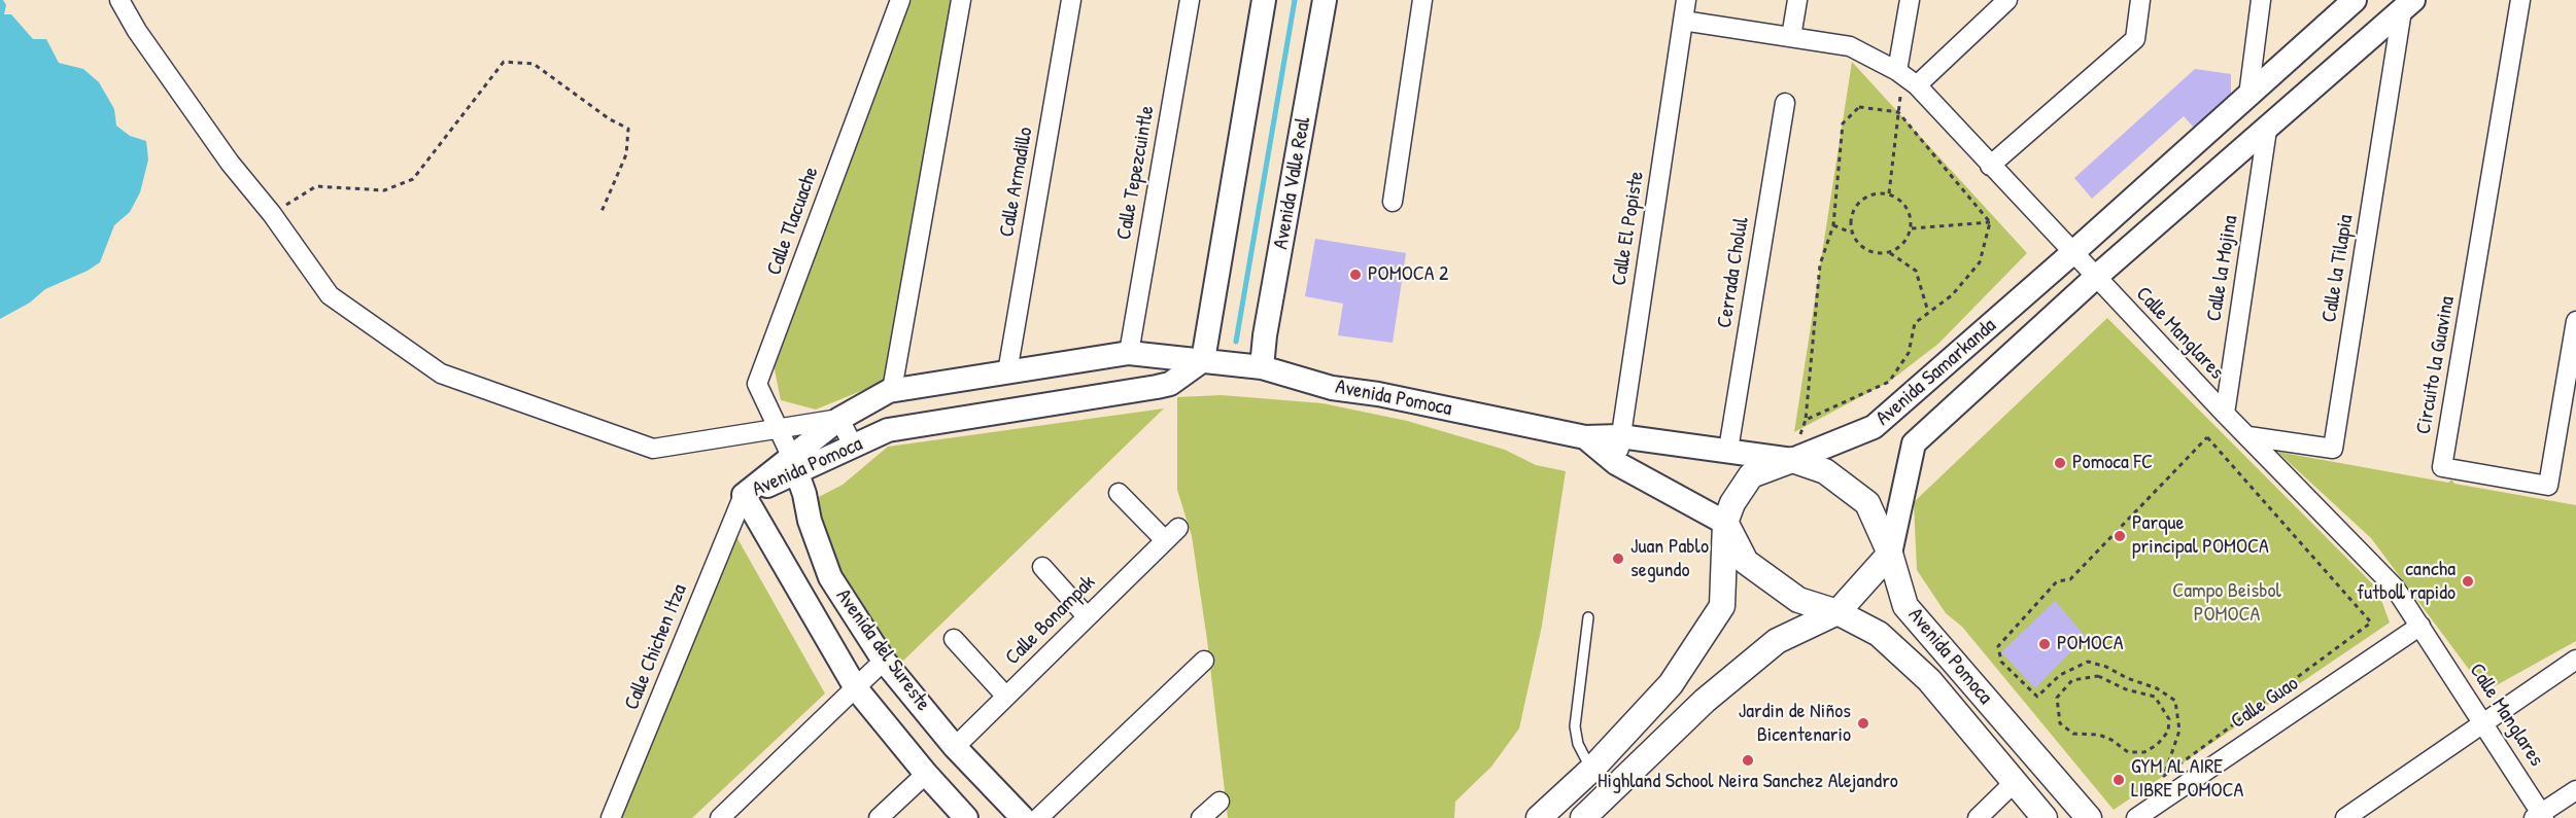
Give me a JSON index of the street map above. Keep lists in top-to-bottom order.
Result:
{
  "streets": {
    "main road": ["Avenida Samarkanda", "Avenida Pomoca"],
    "street": [
      "Calle Tepezcuintle",
      "Calle Armadillo",
      "Avenida Valle Real",
      "Calle Tlacuache",
      "Calle El Popiste",
      "Calle la Mojina",
      "Calle la Tilapia",
      "Cerrada Cholul",
      "Calle Manglares",
      "Circuito la Guavina",
      "Calle Bonampak",
      "Calle Chichen Itza",
      "Avenida del Sureste",
      "Calle Guao"
    ]
  },
  "crossings": [
    ["Calle Tepezcuintle", "Avenida Pomoca"],
    ["Calle Armadillo", "Avenida Pomoca"],
    ["Avenida Valle Real", "Avenida Pomoca"],
    ["Calle Tlacuache", "Avenida Pomoca"],
    ["Calle Tlacuache", "Avenida del Sureste"],
    ["Calle El Popiste", "Calle Manglares"],
    ["Calle El Popiste", "Avenida Pomoca"],
    ["Calle la Mojina", "Calle Manglares"],
    ["Calle la Mojina", "Avenida Samarkanda"],
    ["Calle la Tilapia", "Calle Manglares"],
    ["Calle la Tilapia", "Avenida Samarkanda"],
    ["Cerrada Cholul", "Avenida Pomoca"],
    ["Calle Manglares", "Avenida Samarkanda"],
    ["Calle Manglares", "Calle Guao"],
    ["Avenida Samarkanda", "Avenida Pomoca"],
    ["Avenida Pomoca", "Calle Chichen Itza"],
    ["Avenida Pomoca", "Avenida del Sureste"],
    ["Calle Bonampak", "Avenida del Sureste"],
    ["Calle Chichen Itza", "Avenida del Sureste"]
  ],
  "parks": ["Campo Beisbol POMOCA"],
  "places": [
    "POMOCA 2",
    "Pomoca FC",
    "Parque principal POMOCA",
    "Juan Pablo segundo",
    "cancha futboll rapido",
    "POMOCA",
    "Jardin de Niños Bicentenario",
    "Highland School Neira Sanchez Alejandro",
    "GYM AL AIRE LIBRE POMOCA"
  ]
}
